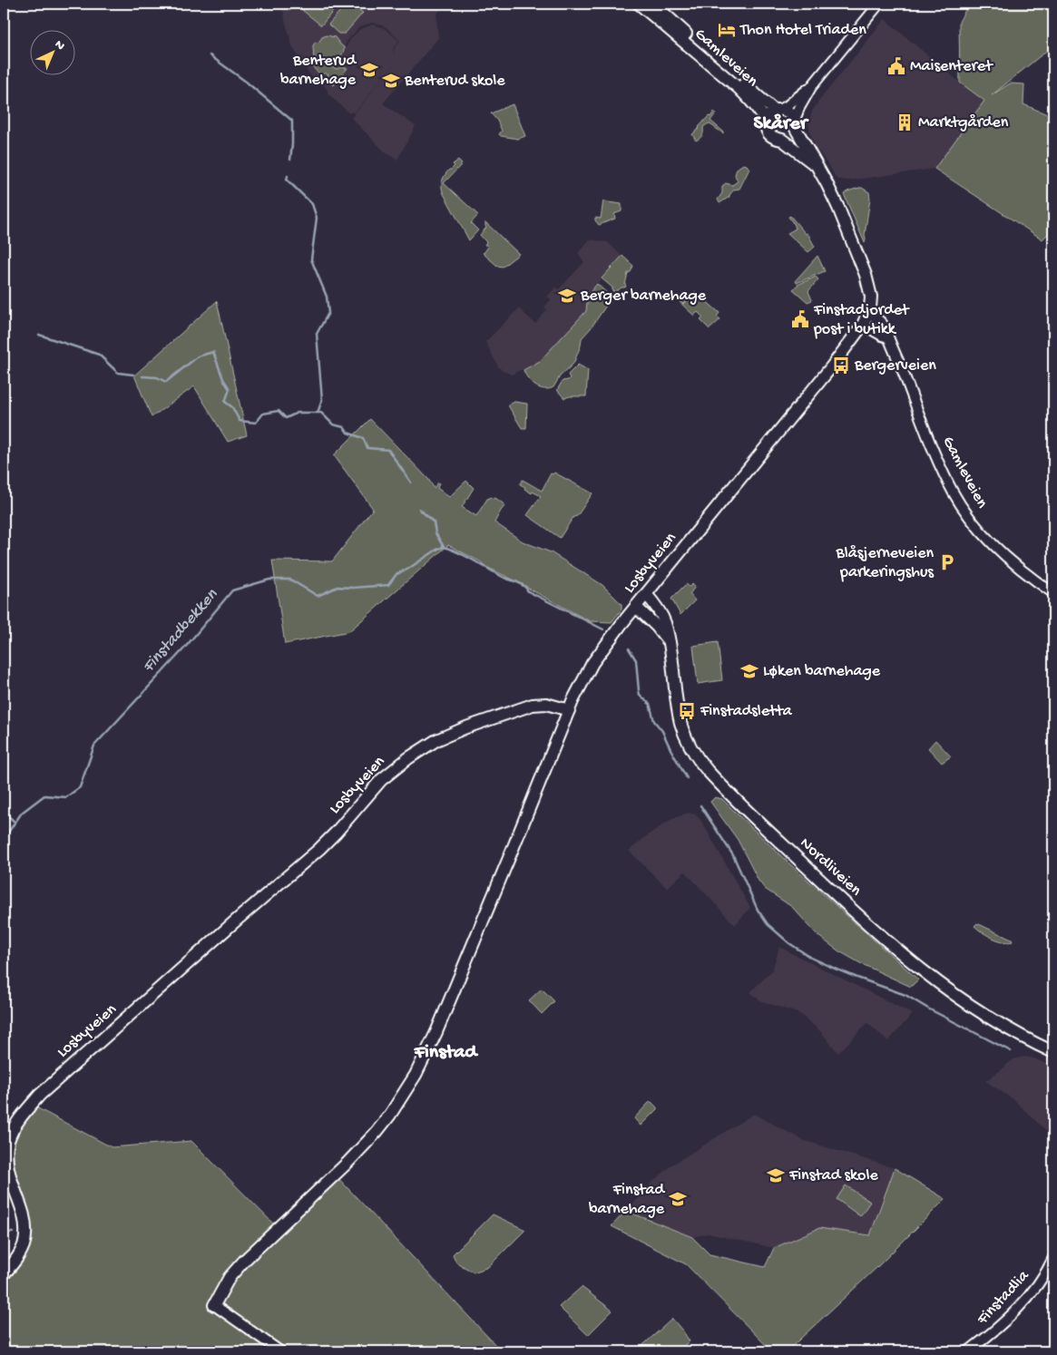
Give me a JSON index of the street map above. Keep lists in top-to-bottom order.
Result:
{
  "streets": {
    "main road": ["Gamleveien", "Losbyveien", "Nordliveien"],
    "street": ["Finstadlia"]
  },
  "crossings": [
    ["Gamleveien", "Losbyveien"],
    ["Losbyveien", "Nordliveien"]
  ],
  "districts": ["Skårer", "Finstad"],
  "water": ["Finstadbekken"],
  "places": {
    "hotel": ["Thon Hotel Triaden"],
    "public building": ["Maisenteret", "Finstadjordet post i butikk"],
    "school or university": [
      "Benterud barnehage",
      "Benterud skole",
      "Berger barnehage",
      "Løken barnehage",
      "Finstad skole",
      "Finstad barnehage"
    ],
    "building": ["Marktgården"],
    "bus stop": ["Bergerveien", "Finstadsletta"],
    "parking": ["Blåsjerneveien parkeringshus"]
  },
  "north": "top right"
}
